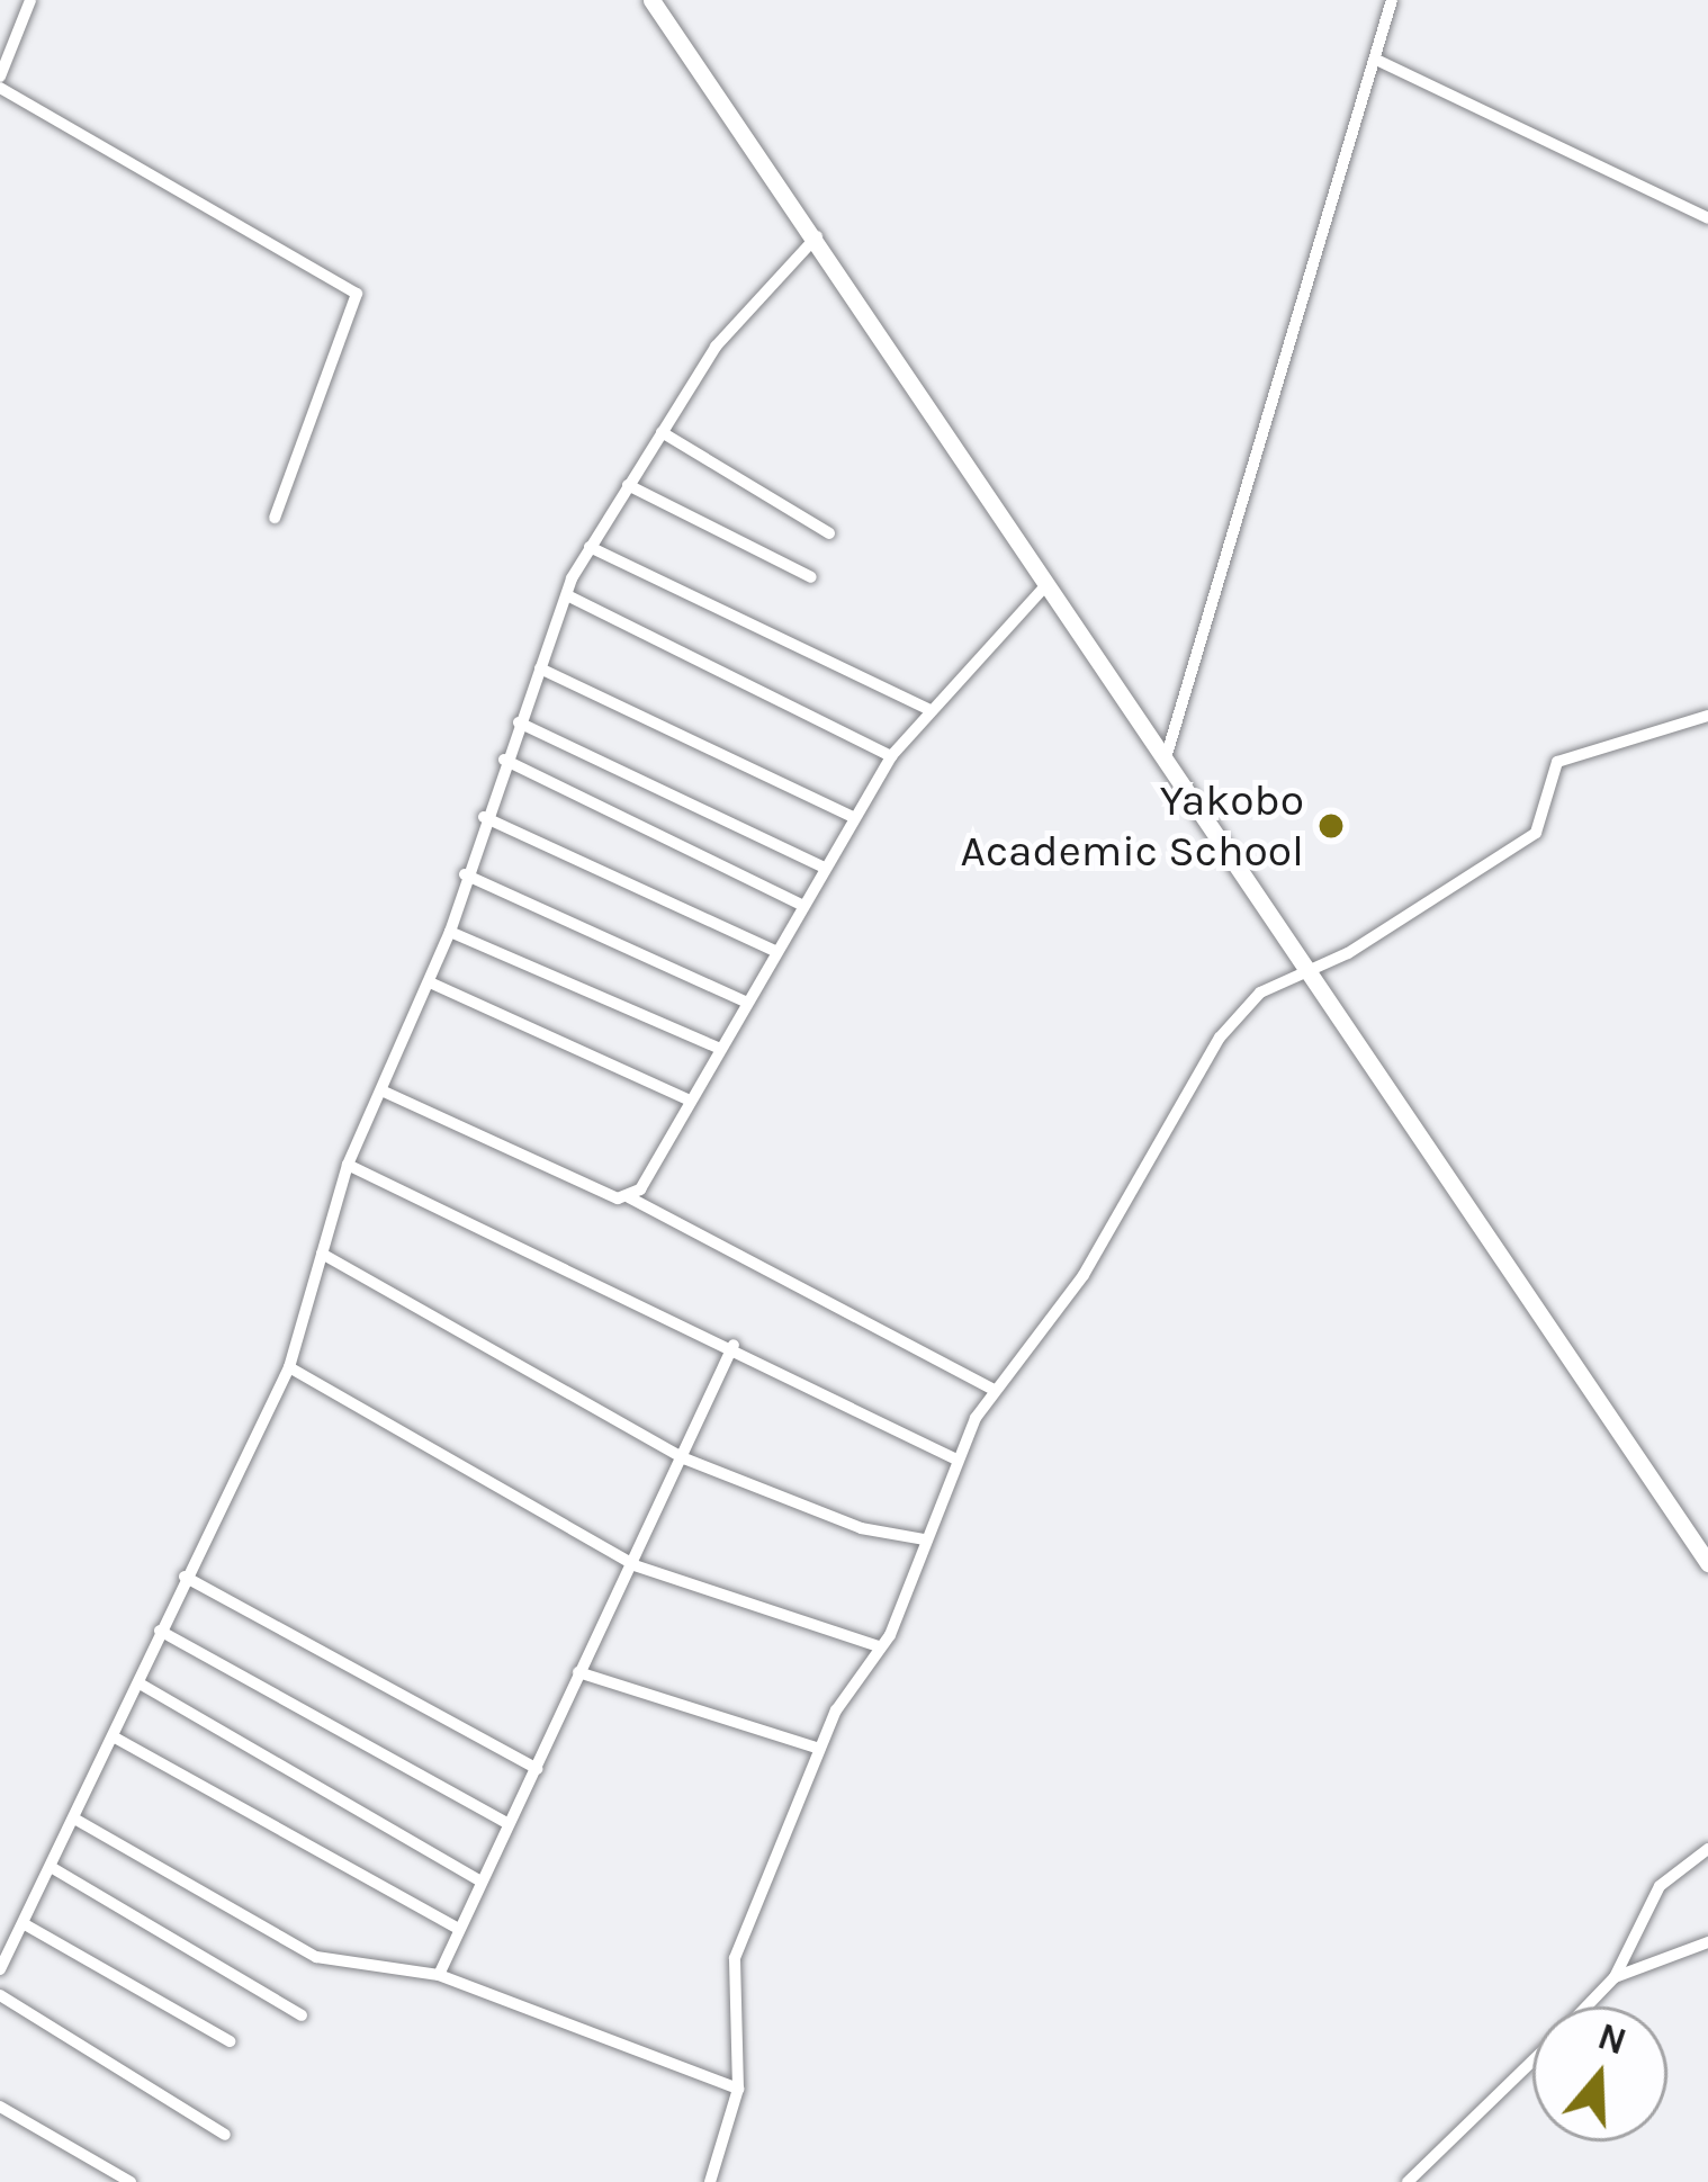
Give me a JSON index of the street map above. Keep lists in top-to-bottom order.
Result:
{
  "places": ["Yakobo Academic School"],
  "north": "top"
}
